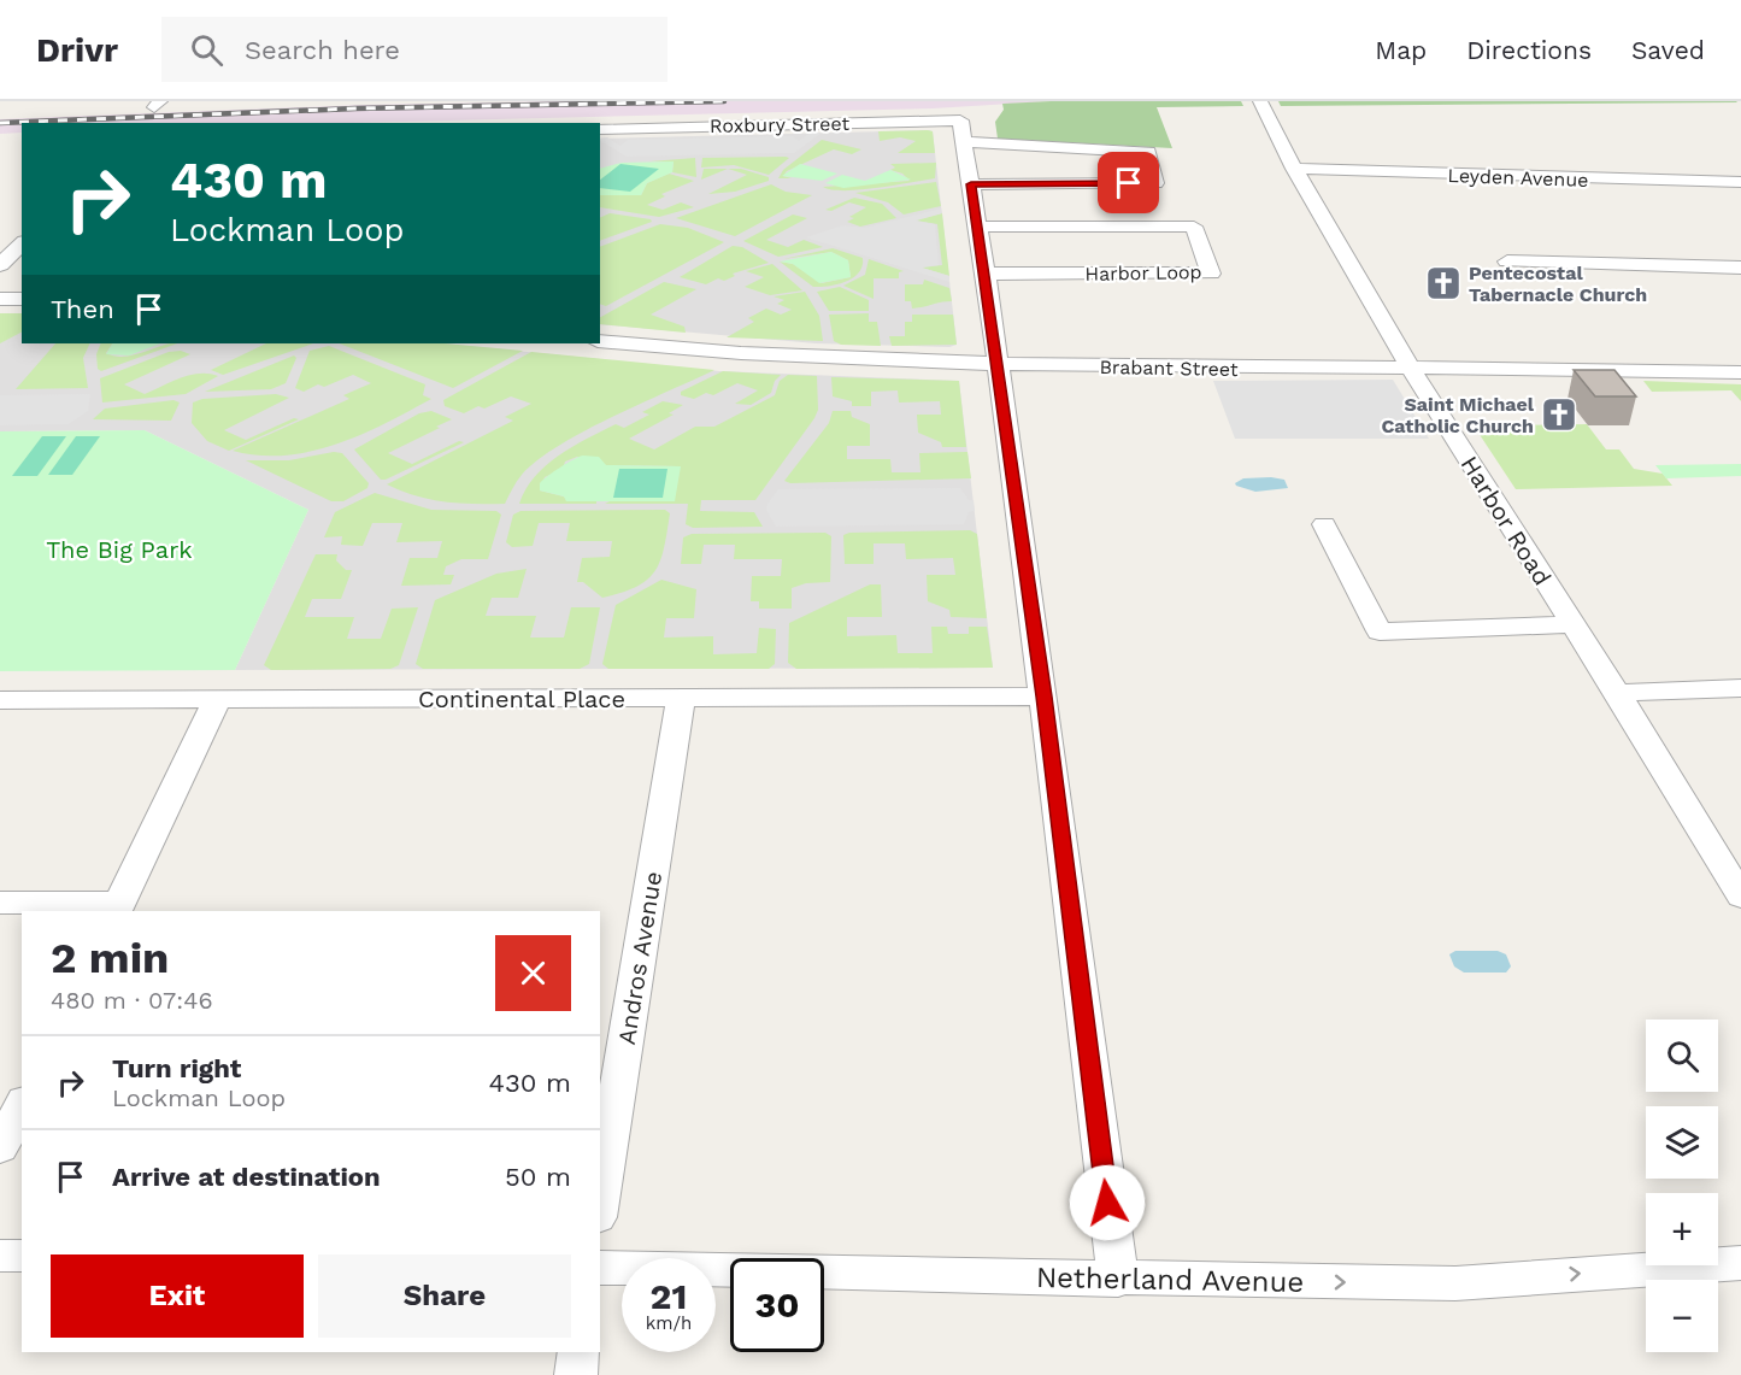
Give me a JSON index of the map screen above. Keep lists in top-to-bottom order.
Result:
{
  "streets": {
    "street": [
      "Roxbury Street",
      "Leyden Avenue",
      "Harbor Loop",
      "Brabant Street",
      "Harbor Road",
      "Continental Place",
      "Andros Avenue",
      "Netherland Avenue"
    ]
  },
  "crossings": [
    ["Leyden Avenue", "Harbor Road"],
    ["Brabant Street", "Harbor Road"],
    ["Continental Place", "Andros Avenue"]
  ],
  "one_way": ["Netherland Avenue"],
  "parks": ["The Big Park"],
  "places": {
    "church": ["Pentecostal Tabernacle Church", "Saint Michael Catholic Church"]
  },
  "page": {
    "header": "Drivr",
    "search": "Search here",
    "nav": ["Map", "Directions", "Saved"],
    "turn": ["430 m", "Lockman Loop"],
    "then": "Then",
    "heading": ["2 min", "480 m · 07:46"],
    "map_buttons": ["+", "−"],
    "list": [
      {
        "name": "Turn right",
        "note": "Lockman Loop",
        "value": "430 m"
      },
      {
        "name": "Arrive at destination",
        "value": "50 m"
      }
    ],
    "buttons": ["Exit", "Share"],
    "speed": "21 km/h",
    "limit": "30"
  }
}
